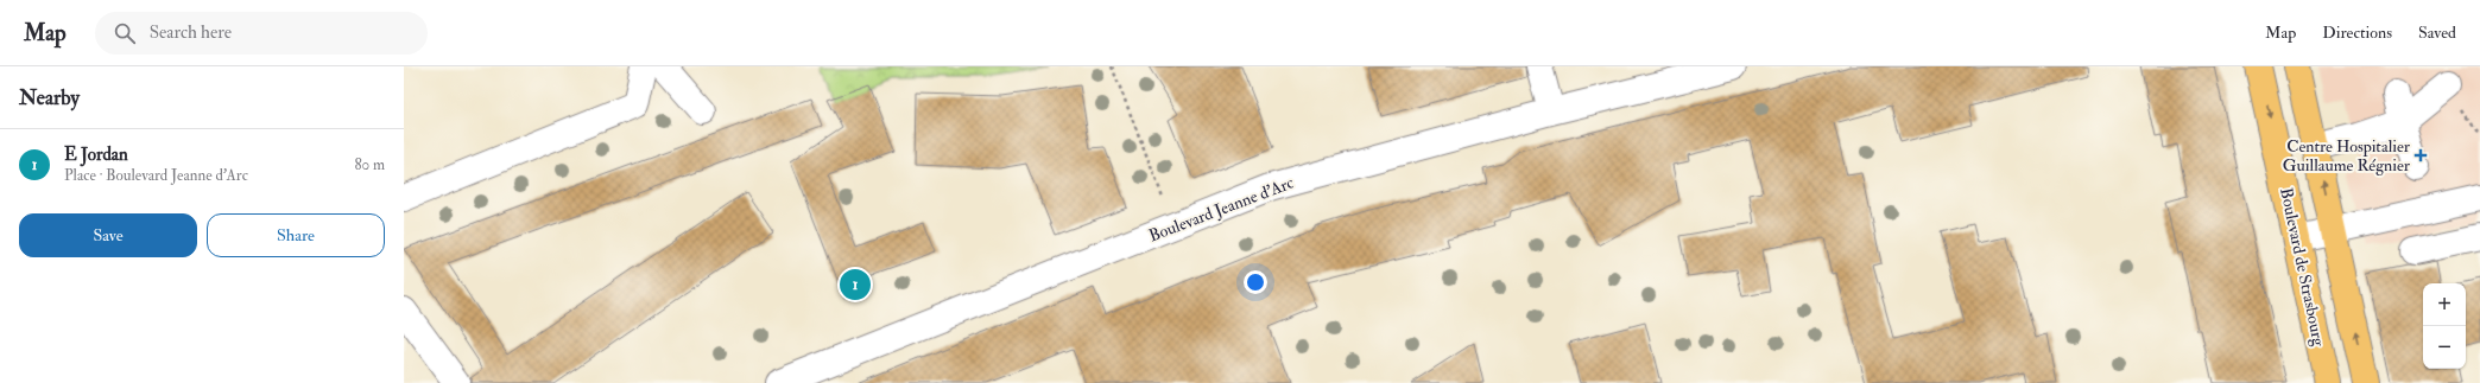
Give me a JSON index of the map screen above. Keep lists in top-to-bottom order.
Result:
{
  "streets": {
    "main road": ["Boulevard de Strasbourg"],
    "street": ["Boulevard Jeanne d'Arc"]
  },
  "places": {
    "health": ["Centre Hospitalier Guillaume Régnier"]
  },
  "page": {
    "header": "Map",
    "search": "Search here",
    "nav": ["Map", "Directions", "Saved"],
    "heading": "Nearby",
    "list": [
      {
        "mark": "1",
        "name": "E Jordan",
        "note": "Place · Boulevard Jeanne d'Arc",
        "value": "80 m"
      }
    ],
    "buttons": ["Save", "Share"],
    "pins": "1",
    "map_buttons": ["+", "−"]
  }
}
